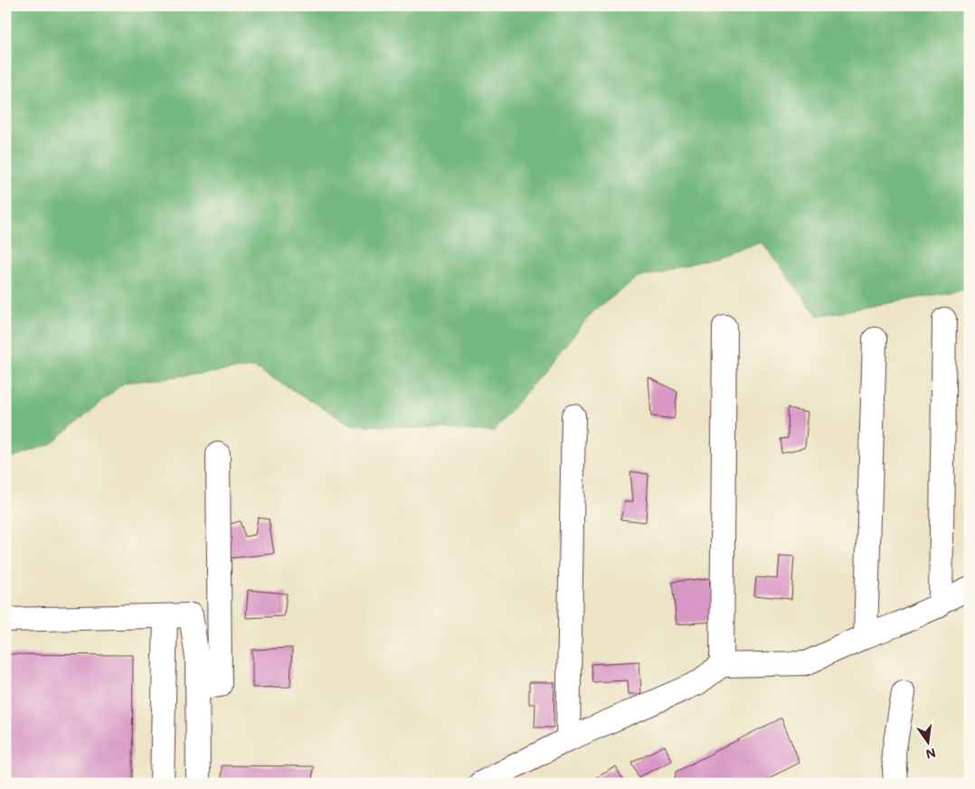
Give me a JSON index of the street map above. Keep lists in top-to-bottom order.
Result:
{
  "north": "bottom"
}
